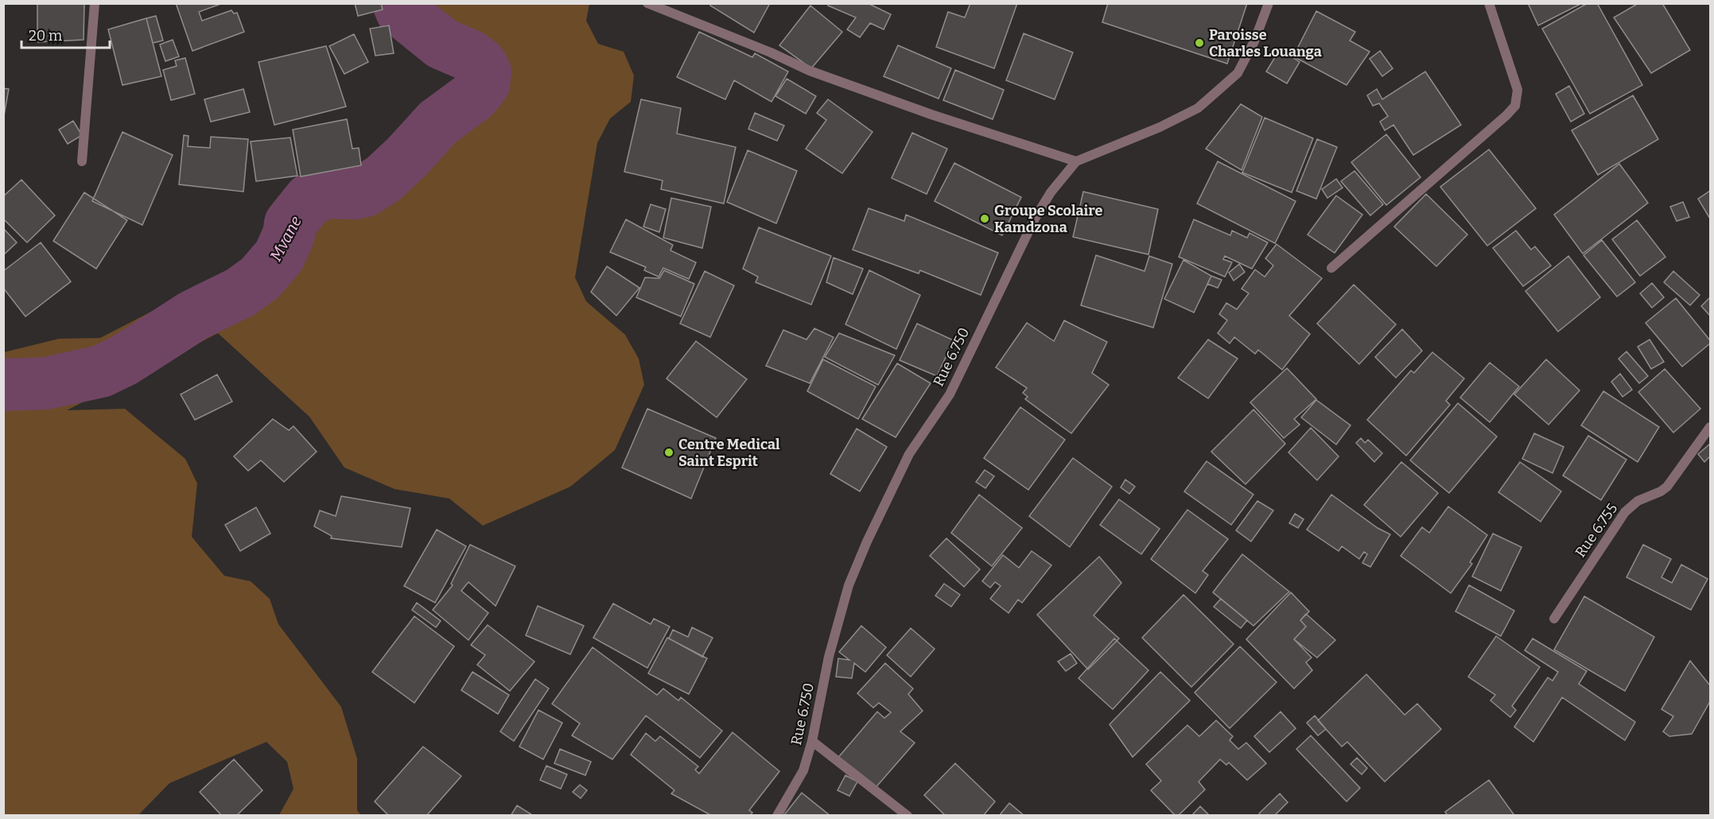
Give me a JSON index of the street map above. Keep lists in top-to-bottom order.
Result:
{
  "streets": {
    "street": ["Rue 6.750", "Rue 6.755"]
  },
  "water": ["Mvane"],
  "places": ["Paroisse Charles Louanga", "Groupe Scolaire Kamdzona", "Centre Medical Saint Esprit"],
  "scale_bar": "20 m"
}
